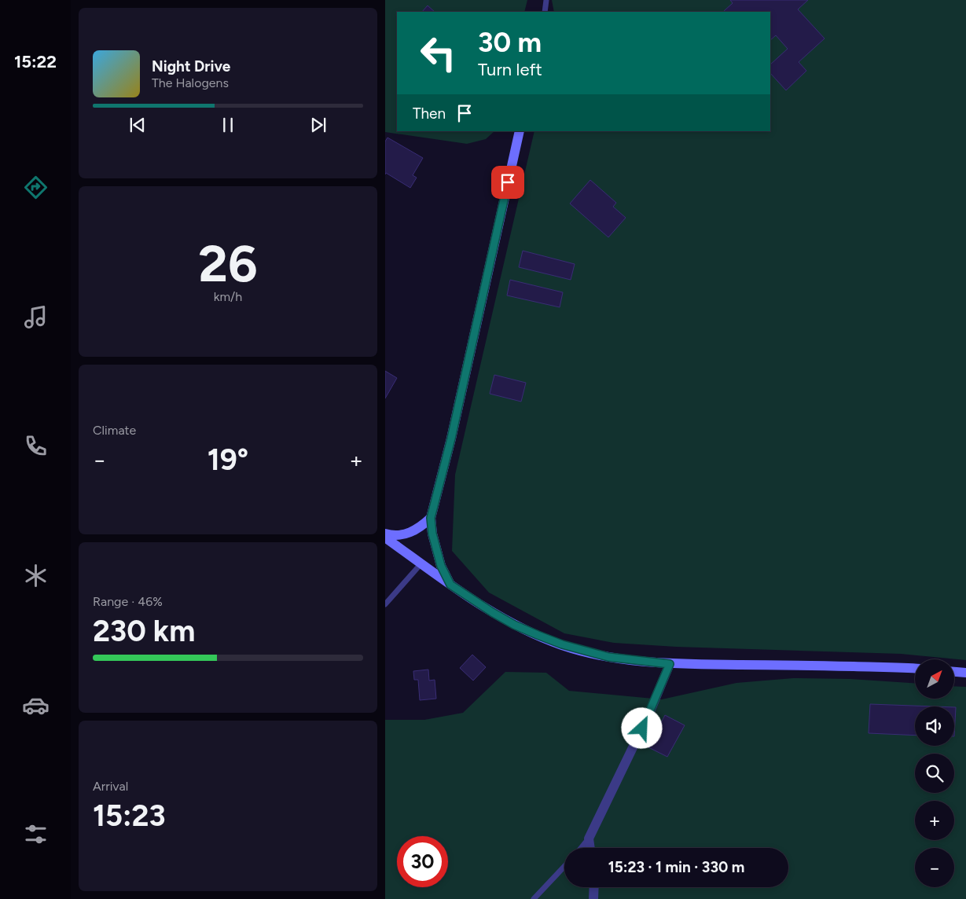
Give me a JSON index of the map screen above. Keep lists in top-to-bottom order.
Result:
{
  "north": "top right",
  "page": {
    "tabs": "15:22",
    "turn": ["30 m", "Turn left"],
    "song": ["Night Drive", "The Halogens"],
    "then": "Then",
    "tile": [
      ["26", "km/h"],
      "Climate",
      ["Range · 46%", "230 km"],
      ["Arrival", "15:23"]
    ],
    "heat": ["−", "19°", "+"],
    "map_buttons": ["+", "−"],
    "limit": "30",
    "trip": "15:23 · 1 min · 330 m"
  }
}
